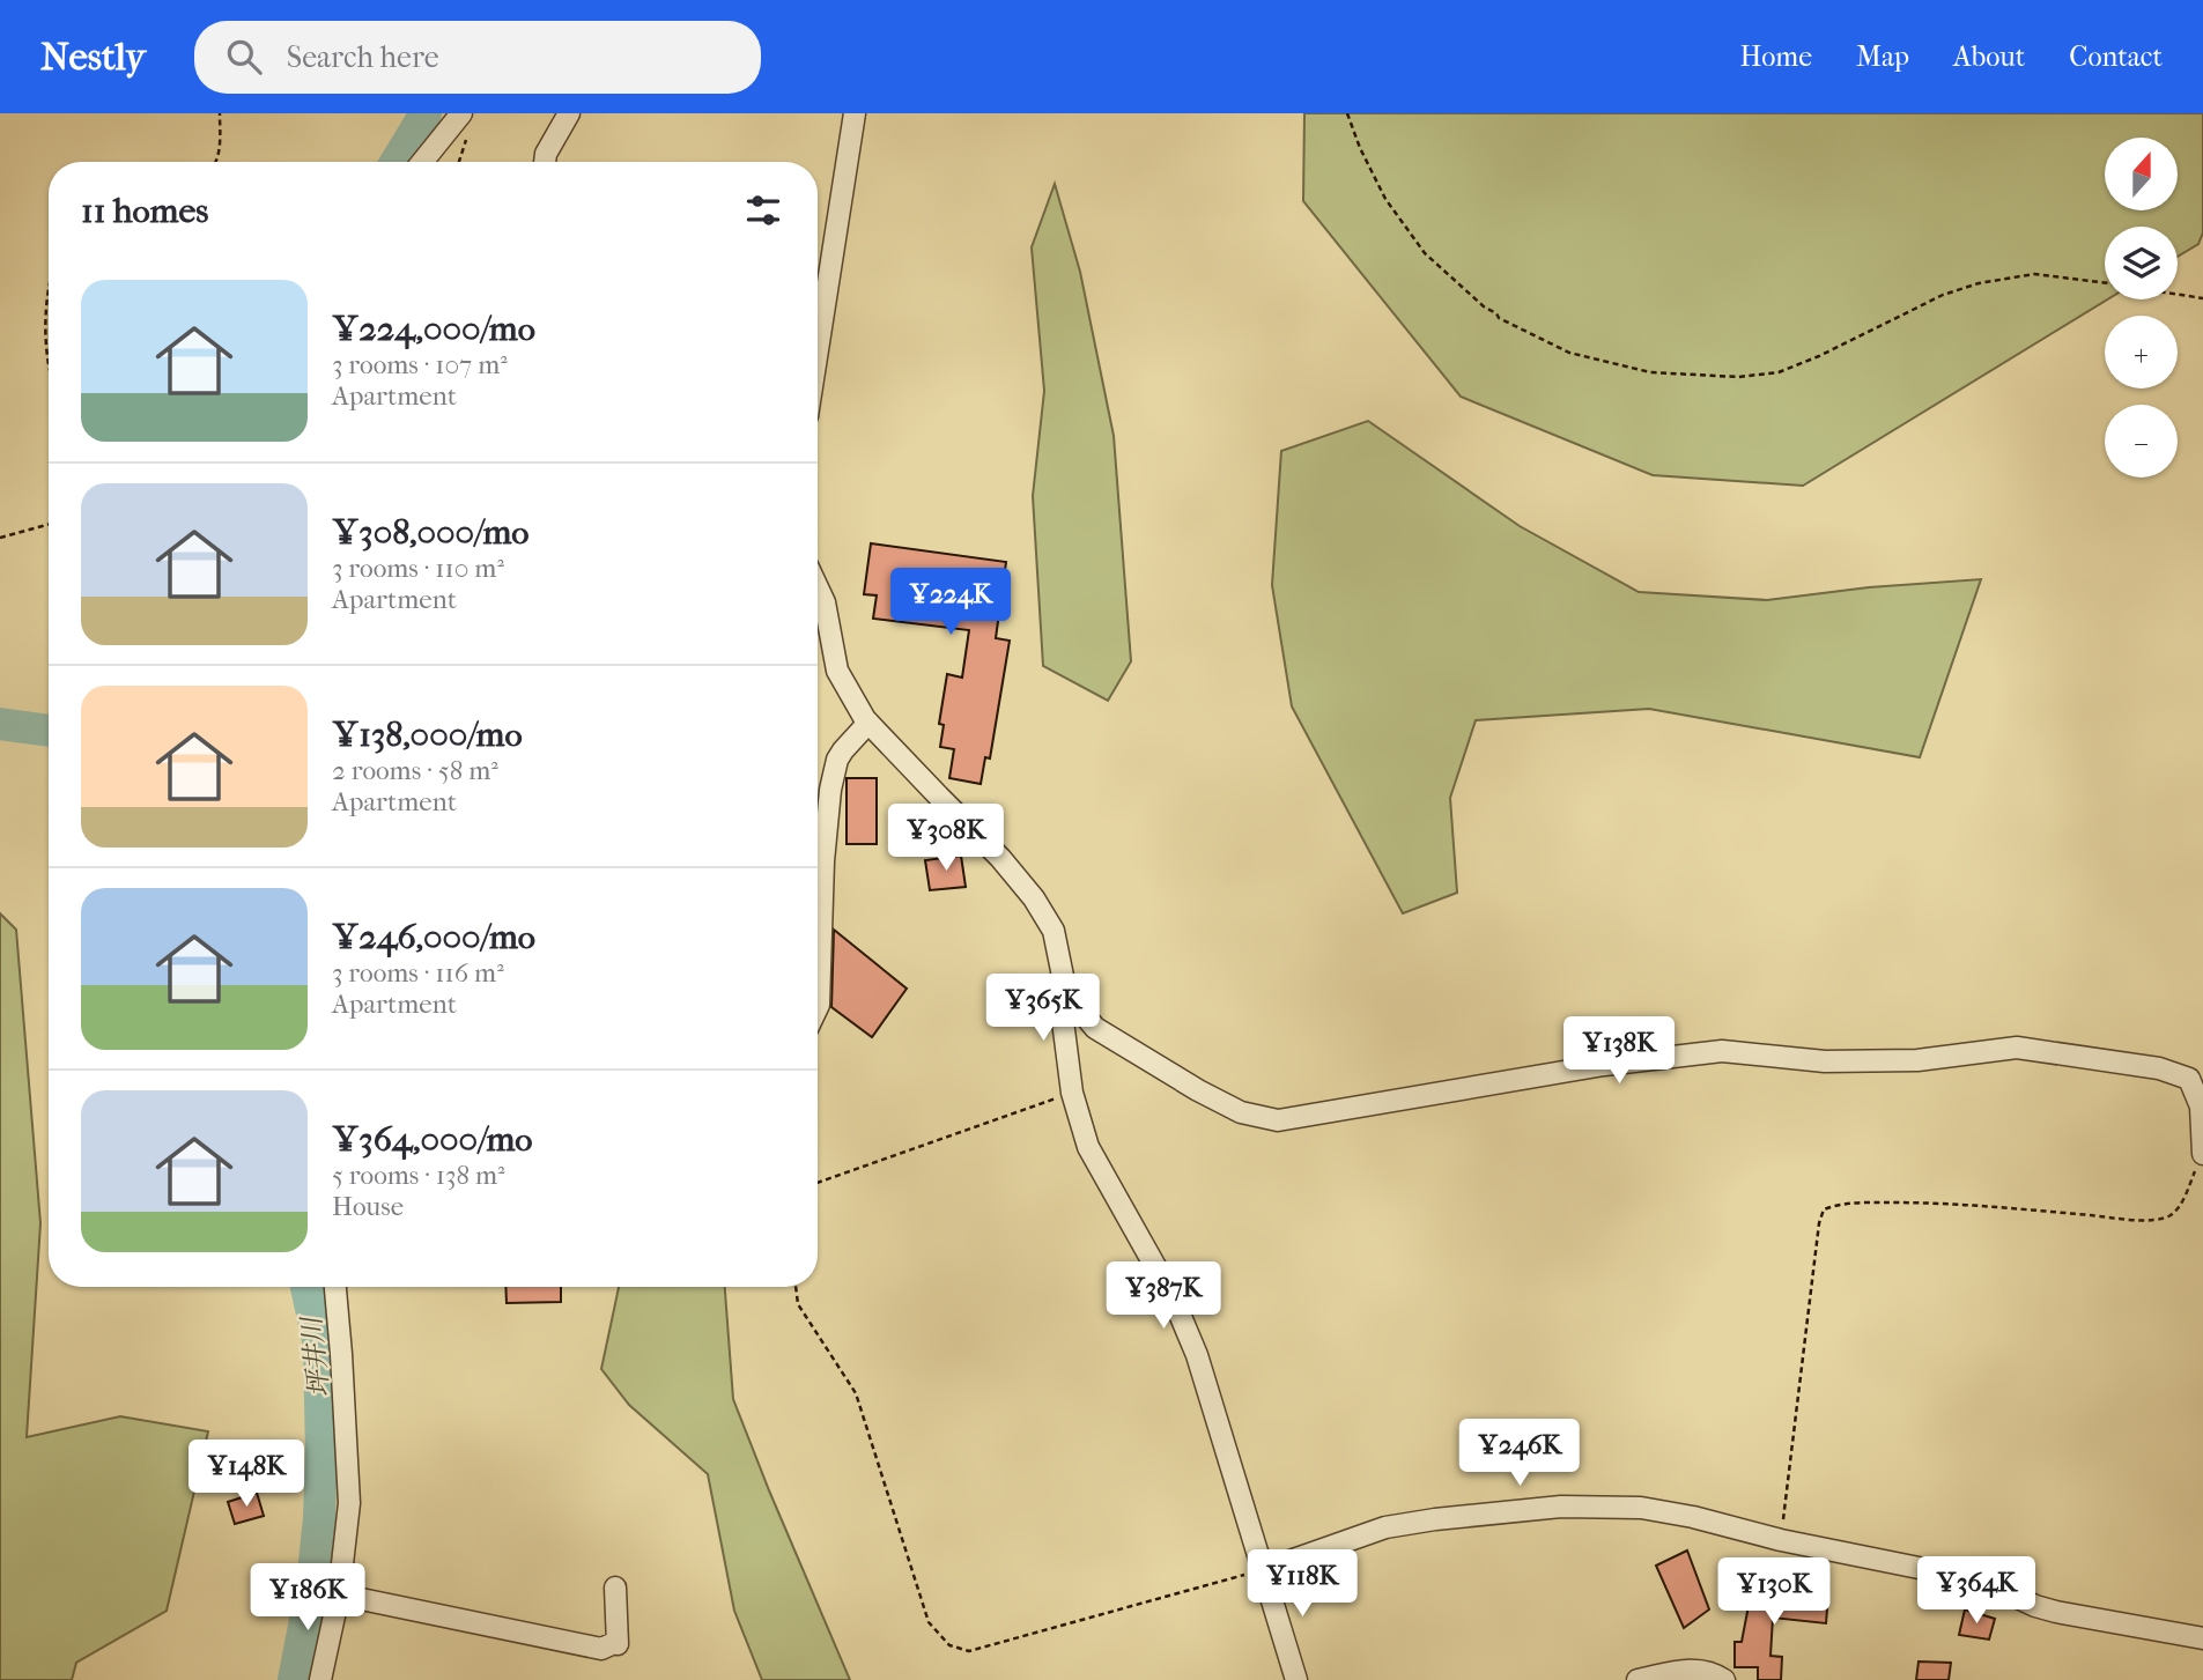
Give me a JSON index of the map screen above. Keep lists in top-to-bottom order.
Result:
{
  "water": ["坪井川"],
  "north": "top",
  "page": {
    "header": "Nestly",
    "search": "Search here",
    "nav": [
      "Home",
      "Map",
      "About",
      "Contact"
    ],
    "map_buttons": ["+", "−"],
    "heading": "11 homes",
    "list": [
      {
        "name": "¥224,000/mo",
        "note": "3 rooms · 107 m² · Apartment"
      },
      {
        "name": "¥308,000/mo",
        "note": "3 rooms · 110 m² · Apartment"
      },
      {
        "name": "¥138,000/mo",
        "note": "2 rooms · 58 m² · Apartment"
      },
      {
        "name": "¥246,000/mo",
        "note": "3 rooms · 116 m² · Apartment"
      },
      {
        "name": "¥364,000/mo",
        "note": "5 rooms · 138 m² · House"
      }
    ],
    "price": [
      "¥224K",
      "¥308K",
      "¥365K",
      "¥138K",
      "¥387K",
      "¥246K",
      "¥148K",
      "¥118K",
      "¥364K",
      "¥130K",
      "¥186K"
    ]
  }
}
